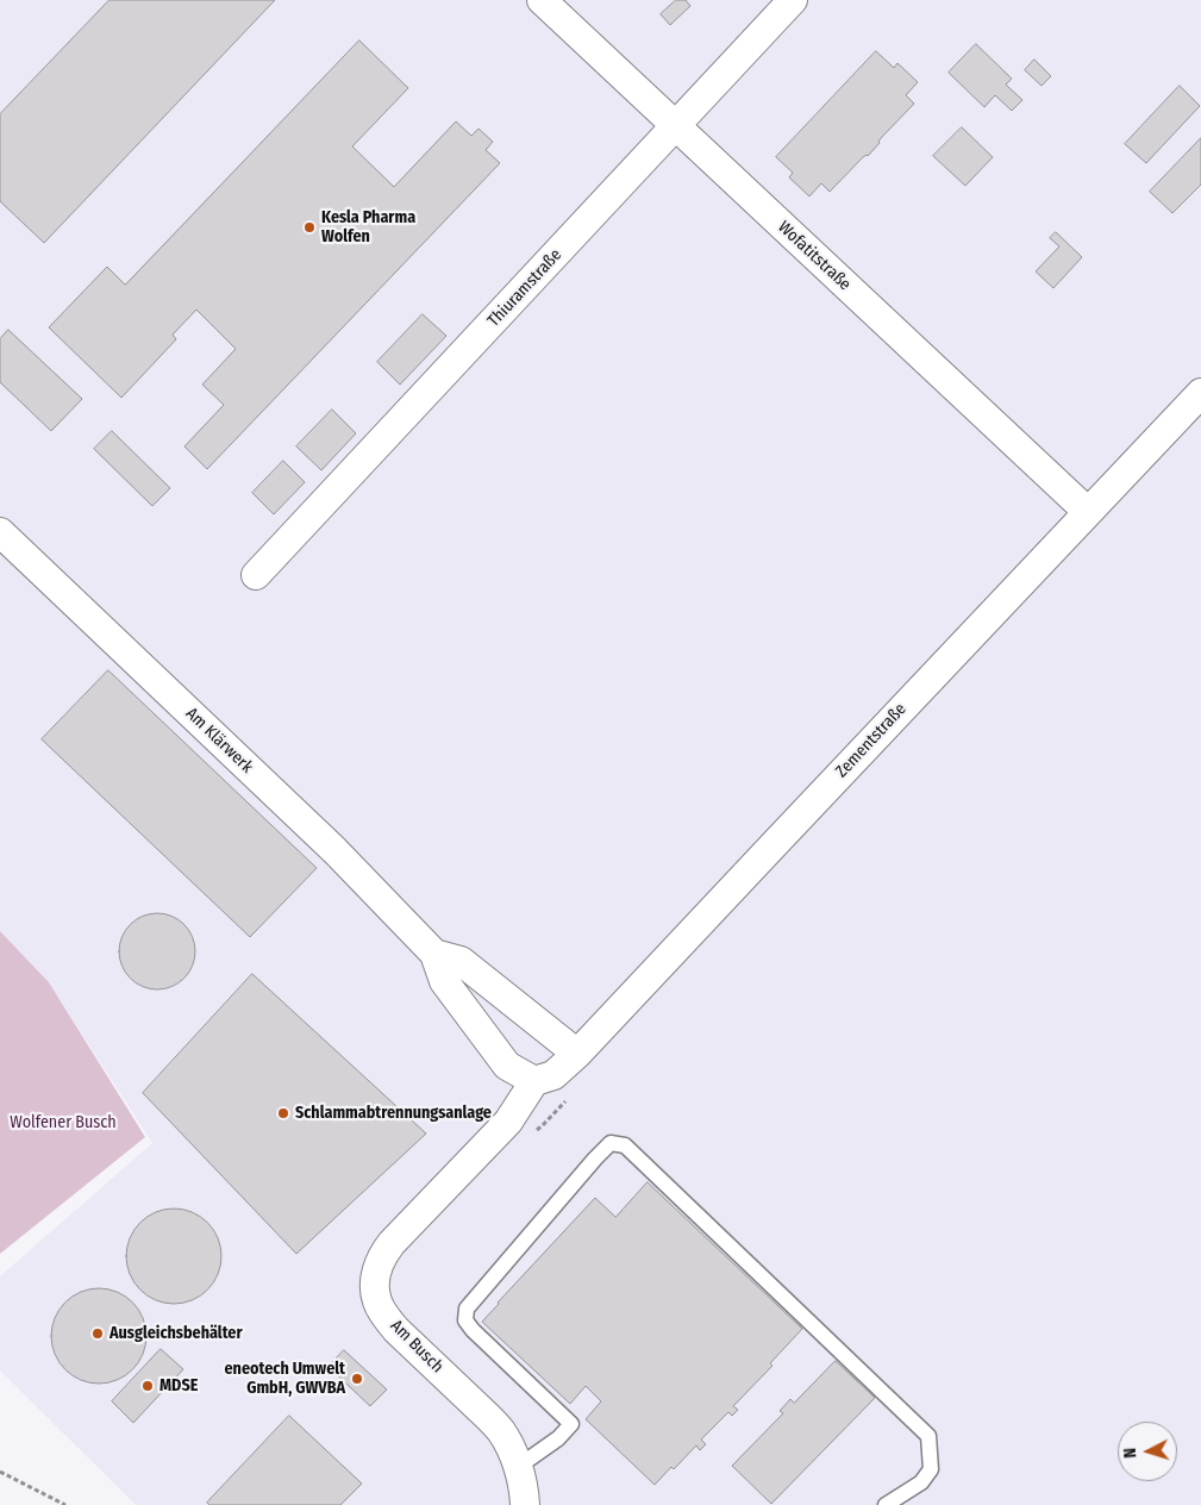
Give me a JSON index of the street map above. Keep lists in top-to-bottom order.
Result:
{
  "streets": {
    "street": [
      "Wofatitstraße",
      "Thiuramstraße",
      "Am Klärwerk",
      "Zementstraße",
      "Am Busch"
    ]
  },
  "crossings": [
    ["Wofatitstraße", "Thiuramstraße"],
    ["Wofatitstraße", "Zementstraße"],
    ["Am Klärwerk", "Zementstraße"],
    ["Am Klärwerk", "Am Busch"],
    ["Zementstraße", "Am Busch"]
  ],
  "parks": ["Wolfener Busch"],
  "places": [
    "Kesla Pharma Wolfen",
    "Schlammabtrennungsanlage",
    "Ausgleichsbehälter",
    "eneotech Umwelt GmbH, GWVBA",
    "MDSE"
  ],
  "north": "left"
}
